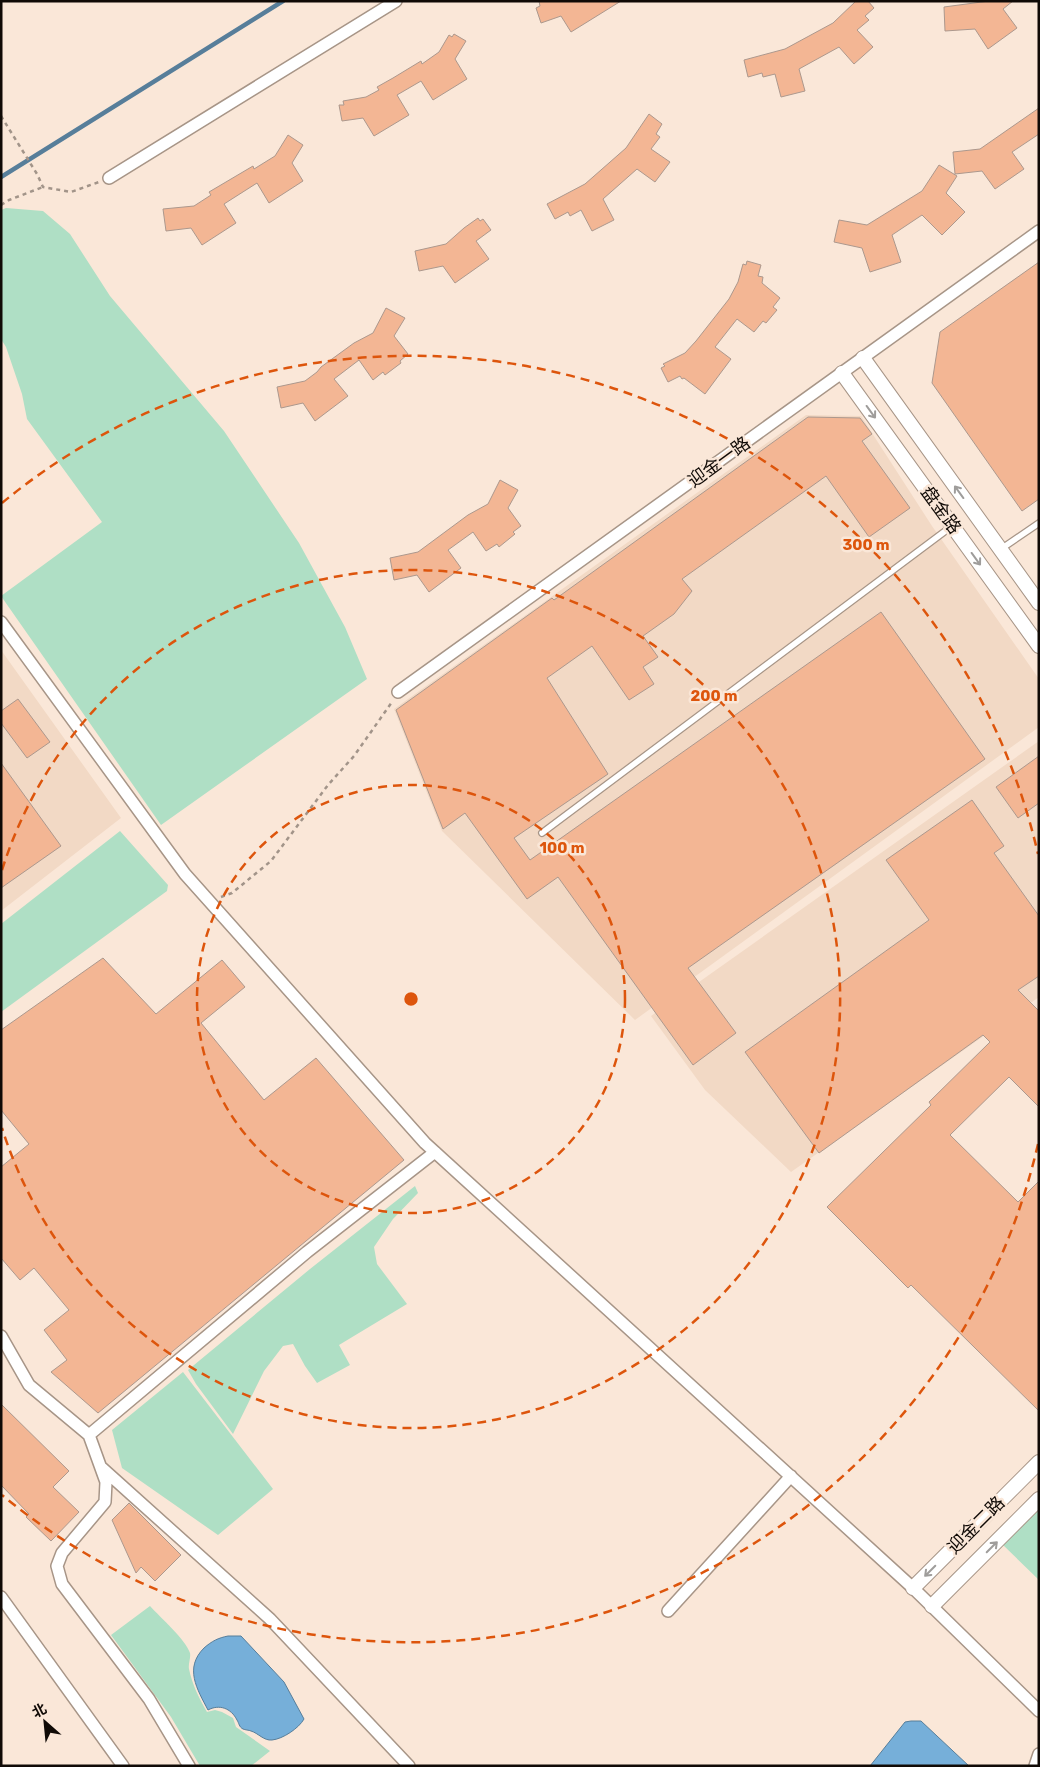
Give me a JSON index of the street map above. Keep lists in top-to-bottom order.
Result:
{
  "streets": {
    "street": ["迎金一路", "盘金路", "迎金二路"]
  },
  "crossings": [
    ["迎金一路", "盘金路"]
  ],
  "north": "top left",
  "rings": ["300 m", "200 m", "100 m"]
}
